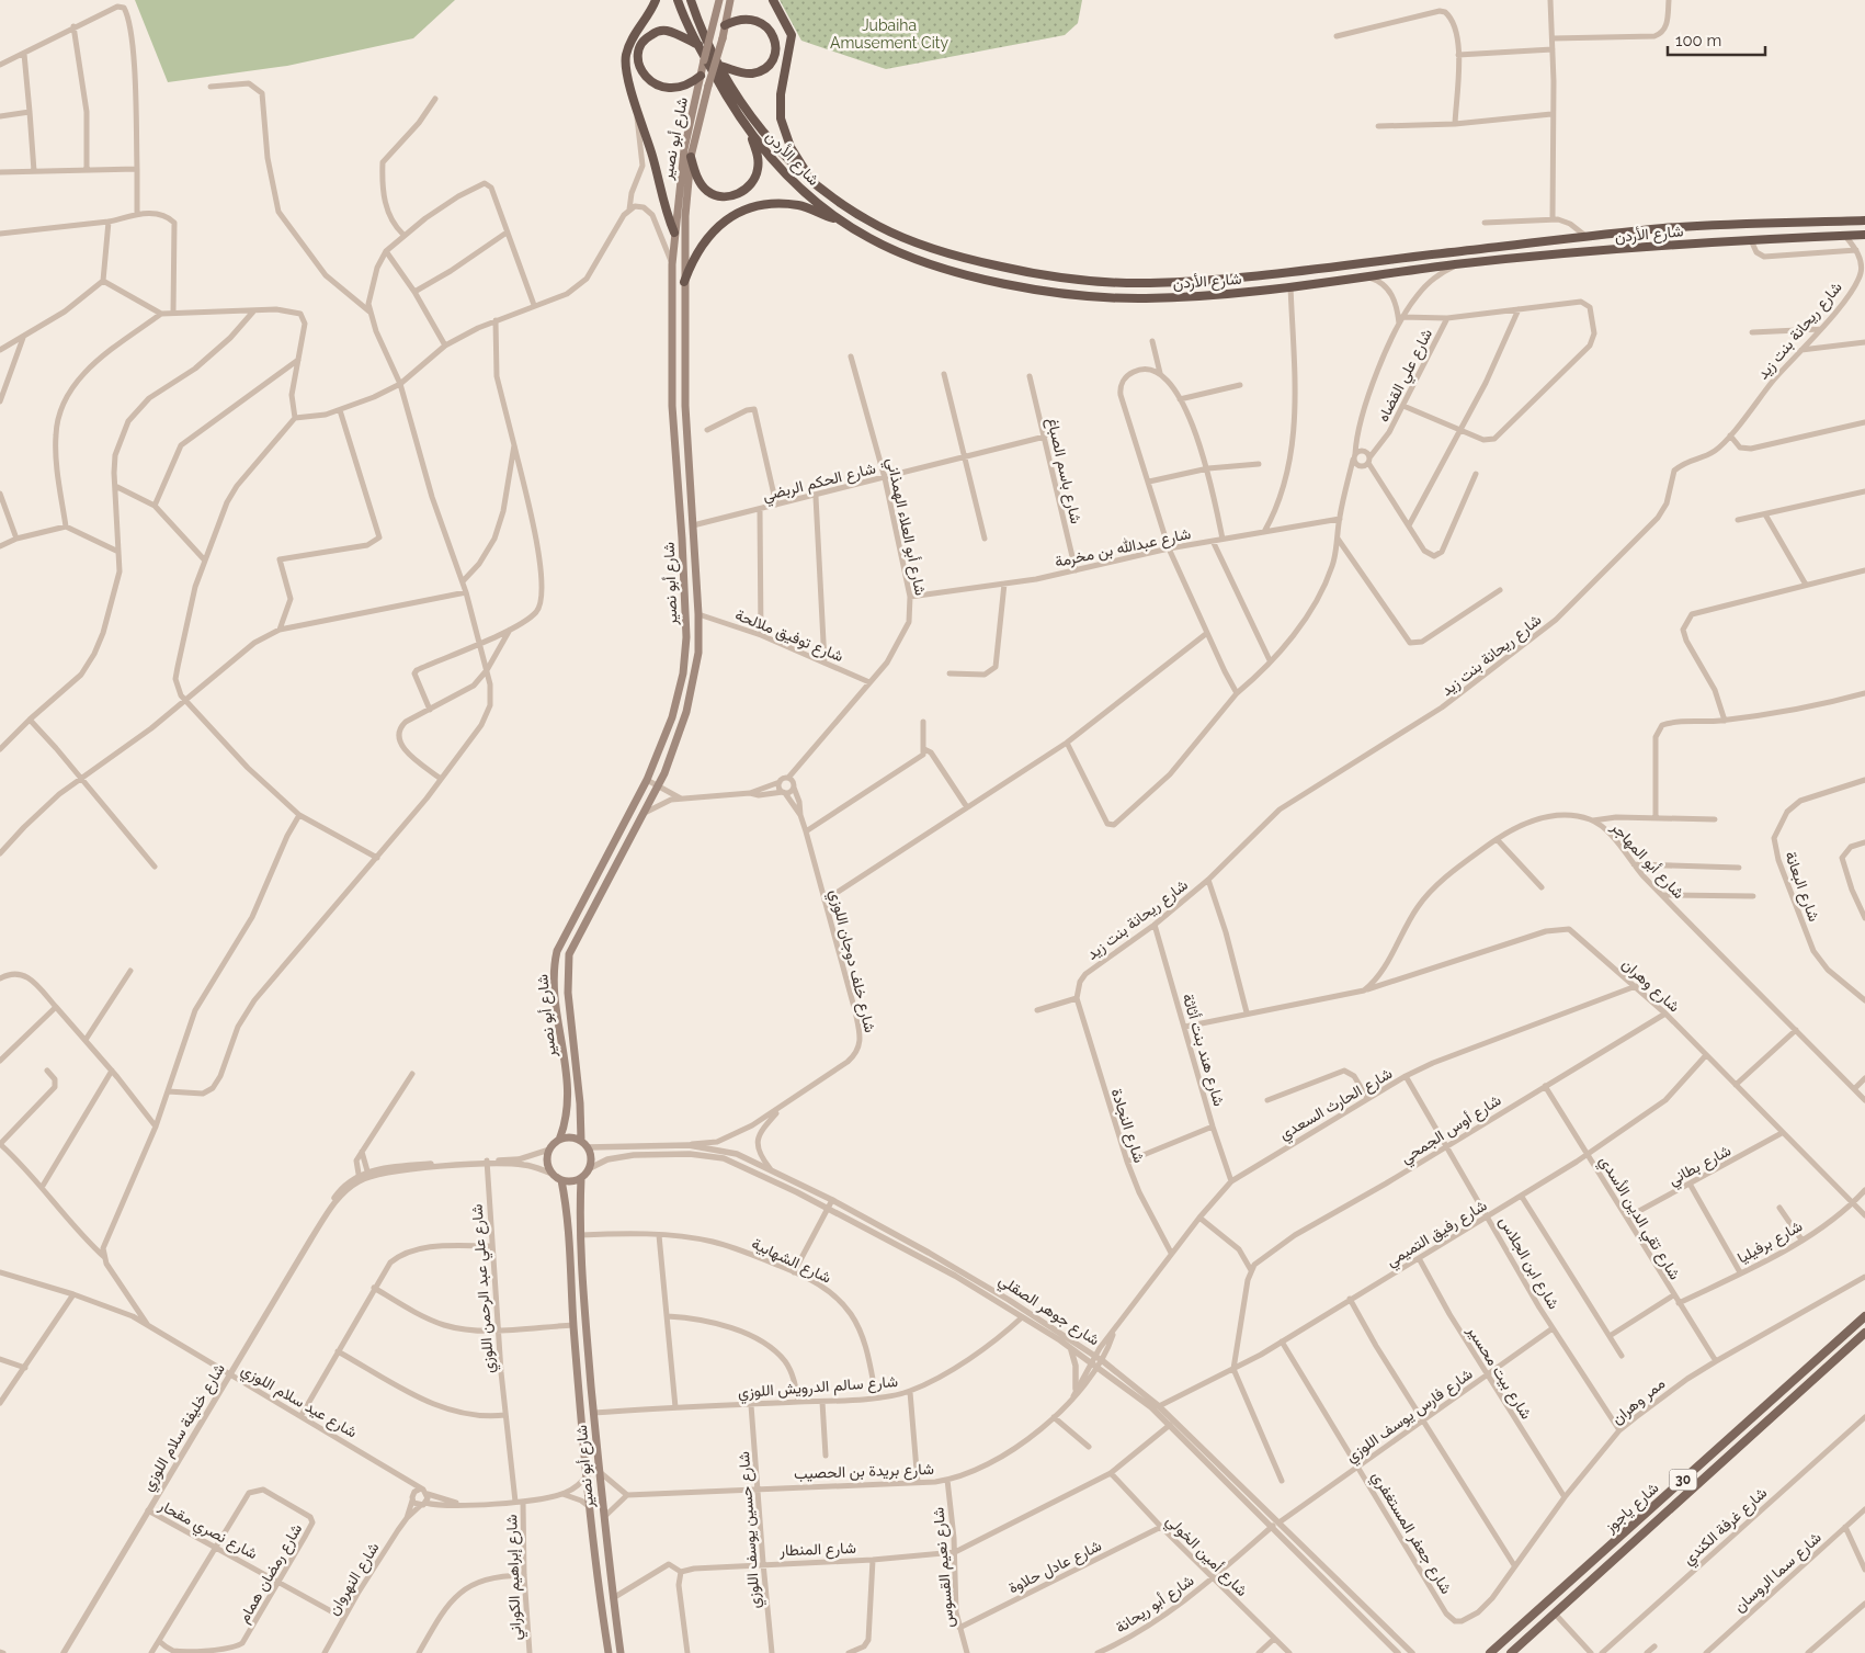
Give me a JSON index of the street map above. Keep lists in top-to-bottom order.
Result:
{
  "streets": {
    "highway": ["شارع الأردن"],
    "main road": ["شارع أبو نصير", "30", "شارع ياجوز"],
    "street": [
      "شارع ريحانة بنت زيد",
      "شارع علي القضاه",
      "شارع باسم الصباغ",
      "شارع الحكم الربضي",
      "شارع أبو العلاء الهمذاني",
      "شارع عبدالله بن مخرمة",
      "شارع توفيق ملالحة",
      "شارع أبو المهاجر",
      "شارع البعانة",
      "شارع خلف دوجان اللوزي",
      "شارع وهران",
      "شارع هند بنت أثاثة",
      "شارع الحارث السعدي",
      "شارع النجادة",
      "شارع أوس الجمحي",
      "شارع بطاني",
      "شارع تقي الدين الأسدي",
      "شارع رفيق التميمي",
      "شارع برفيليا",
      "شارع الشهابية",
      "شارع ابن الجلاس",
      "شارع علي عبد الرحمن اللوزي",
      "شارع جوهر الصقلي",
      "شارع بيت محسير",
      "شارع سالم الدرويش اللوزي",
      "شارع عيد سلام اللوزي",
      "ممر وهران",
      "شارع فارس يوسف اللوزي",
      "شارع خليفة سلام اللوزي",
      "شارع بريدة بن الحصيب",
      "شارع غرفة الكندي",
      "شارع نصري مقحار",
      "شارع حسين يوسف اللوزي",
      "شارع جعفر المستغفري",
      "شارع المنطار",
      "شارع أمين الخولي",
      "شارع عادل حلاوة",
      "شارع نعيم القسوس",
      "شارع سما الروسان",
      "شارع رمضان همام",
      "شارع إبراهيم الكوراني",
      "شارع النهروان",
      "شارع أبو ريحانة"
    ]
  },
  "crossings": [
    ["شارع أبو نصير", "شارع الحكم الربضي"],
    ["شارع أبو نصير", "شارع توفيق ملالحة"],
    ["شارع أبو نصير", "شارع الشهابية"],
    ["شارع أبو نصير", "شارع جوهر الصقلي"],
    ["شارع أبو نصير", "شارع سالم الدرويش اللوزي"],
    ["شارع أبو نصير", "شارع خليفة سلام اللوزي"],
    ["شارع أبو نصير", "شارع المنطار"],
    ["شارع ريحانة بنت زيد", "شارع هند بنت أثاثة"],
    ["شارع ريحانة بنت زيد", "شارع النجادة"],
    ["شارع باسم الصباغ", "شارع الحكم الربضي"],
    ["شارع باسم الصباغ", "شارع عبدالله بن مخرمة"],
    ["شارع الحكم الربضي", "شارع أبو العلاء الهمذاني"],
    ["شارع أبو العلاء الهمذاني", "شارع عبدالله بن مخرمة"],
    ["شارع أبو العلاء الهمذاني", "شارع توفيق ملالحة"],
    ["شارع أبو العلاء الهمذاني", "شارع خلف دوجان اللوزي"],
    ["شارع أبو المهاجر", "شارع وهران"],
    ["شارع خلف دوجان اللوزي", "شارع جوهر الصقلي"],
    ["شارع وهران", "شارع الحارث السعدي"],
    ["شارع وهران", "شارع أوس الجمحي"],
    ["شارع وهران", "شارع بطاني"],
    ["شارع وهران", "شارع رفيق التميمي"],
    ["شارع وهران", "شارع برفيليا"],
    ["شارع هند بنت أثاثة", "شارع الحارث السعدي"],
    ["شارع الحارث السعدي", "شارع النجادة"],
    ["شارع الحارث السعدي", "شارع ابن الجلاس"],
    ["شارع الحارث السعدي", "شارع جوهر الصقلي"],
    ["شارع الحارث السعدي", "شارع بريدة بن الحصيب"],
    ["شارع أوس الجمحي", "شارع تقي الدين الأسدي"],
    ["شارع أوس الجمحي", "شارع ابن الجلاس"],
    ["شارع بطاني", "شارع تقي الدين الأسدي"],
    ["شارع تقي الدين الأسدي", "شارع رفيق التميمي"],
    ["شارع تقي الدين الأسدي", "شارع برفيليا"],
    ["شارع تقي الدين الأسدي", "ممر وهران"],
    ["شارع رفيق التميمي", "شارع ابن الجلاس"],
    ["شارع رفيق التميمي", "شارع جوهر الصقلي"],
    ["شارع رفيق التميمي", "شارع بيت محسير"],
    ["شارع رفيق التميمي", "شارع جعفر المستغفري"],
    ["شارع الشهابية", "شارع سالم الدرويش اللوزي"],
    ["شارع ابن الجلاس", "ممر وهران"],
    ["شارع ابن الجلاس", "شارع فارس يوسف اللوزي"],
    ["شارع علي عبد الرحمن اللوزي", "شارع خليفة سلام اللوزي"],
    ["شارع جوهر الصقلي", "شارع سالم الدرويش اللوزي"],
    ["شارع جوهر الصقلي", "شارع فارس يوسف اللوزي"],
    ["شارع جوهر الصقلي", "شارع خليفة سلام اللوزي"],
    ["شارع جوهر الصقلي", "شارع بريدة بن الحصيب"],
    ["شارع جوهر الصقلي", "شارع أبو ريحانة"],
    ["شارع بيت محسير", "ممر وهران"],
    ["شارع بيت محسير", "شارع فارس يوسف اللوزي"],
    ["شارع سالم الدرويش اللوزي", "شارع حسين يوسف اللوزي"],
    ["شارع عيد سلام اللوزي", "شارع خليفة سلام اللوزي"],
    ["شارع عيد سلام اللوزي", "شارع النهروان"],
    ["ممر وهران", "شارع جعفر المستغفري"],
    ["شارع فارس يوسف اللوزي", "شارع جعفر المستغفري"],
    ["شارع خليفة سلام اللوزي", "شارع نصري مقحار"],
    ["شارع بريدة بن الحصيب", "شارع حسين يوسف اللوزي"],
    ["شارع بريدة بن الحصيب", "شارع نعيم القسوس"],
    ["شارع نصري مقحار", "شارع رمضان همام"],
    ["شارع نصري مقحار", "شارع النهروان"],
    ["شارع حسين يوسف اللوزي", "شارع المنطار"],
    ["شارع المنطار", "شارع نعيم القسوس"],
    ["شارع أمين الخولي", "شارع عادل حلاوة"],
    ["شارع أمين الخولي", "شارع أبو ريحانة"],
    ["شارع عادل حلاوة", "شارع نعيم القسوس"]
  ],
  "parks": ["Jubaiha Amusement City"],
  "scale_bar": "100 m"
}
